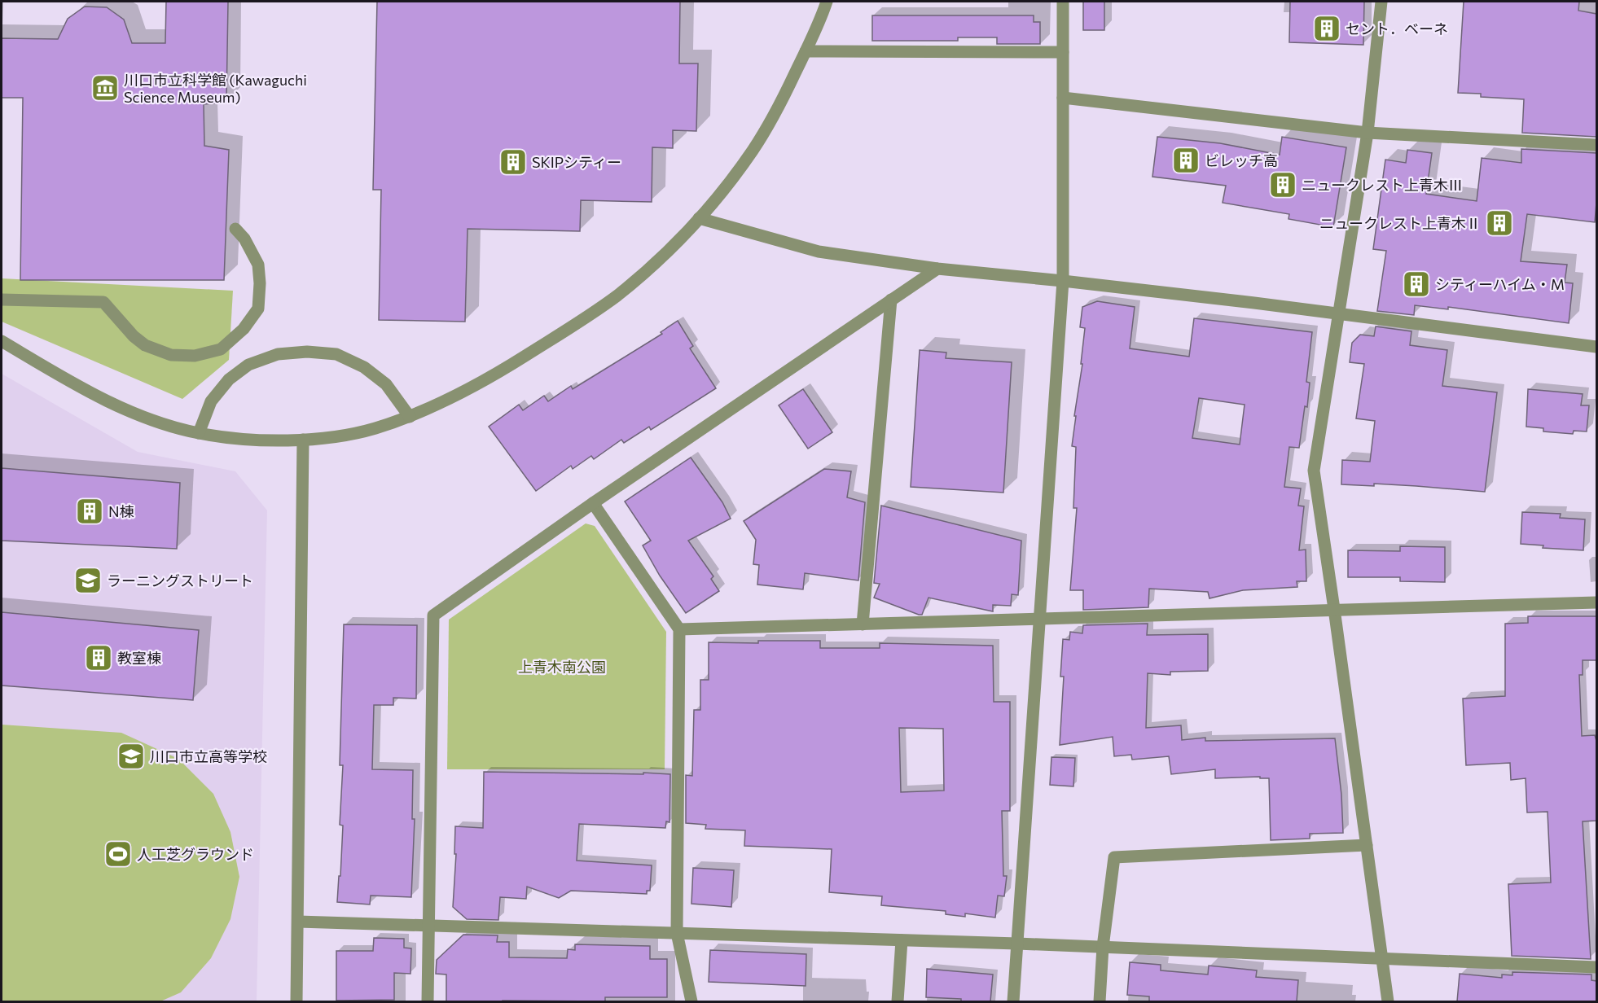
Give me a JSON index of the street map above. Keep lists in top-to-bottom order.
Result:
{
  "parks": ["上青木南公園"],
  "places": {
    "building": [
      "セント．ベーネ",
      "ビレッチ高",
      "SKIPシティー",
      "ニュークレスト上青木Ⅲ",
      "ニュークレスト上青木Ⅱ",
      "シティーハイム・M",
      "N棟",
      "教室棟"
    ],
    "museum": ["川口市立科学館 (Kawaguchi Science Museum)"],
    "school or university": ["ラーニングストリート", "川口市立高等学校"],
    "sports": ["人工芝グラウンド"]
  }
}
